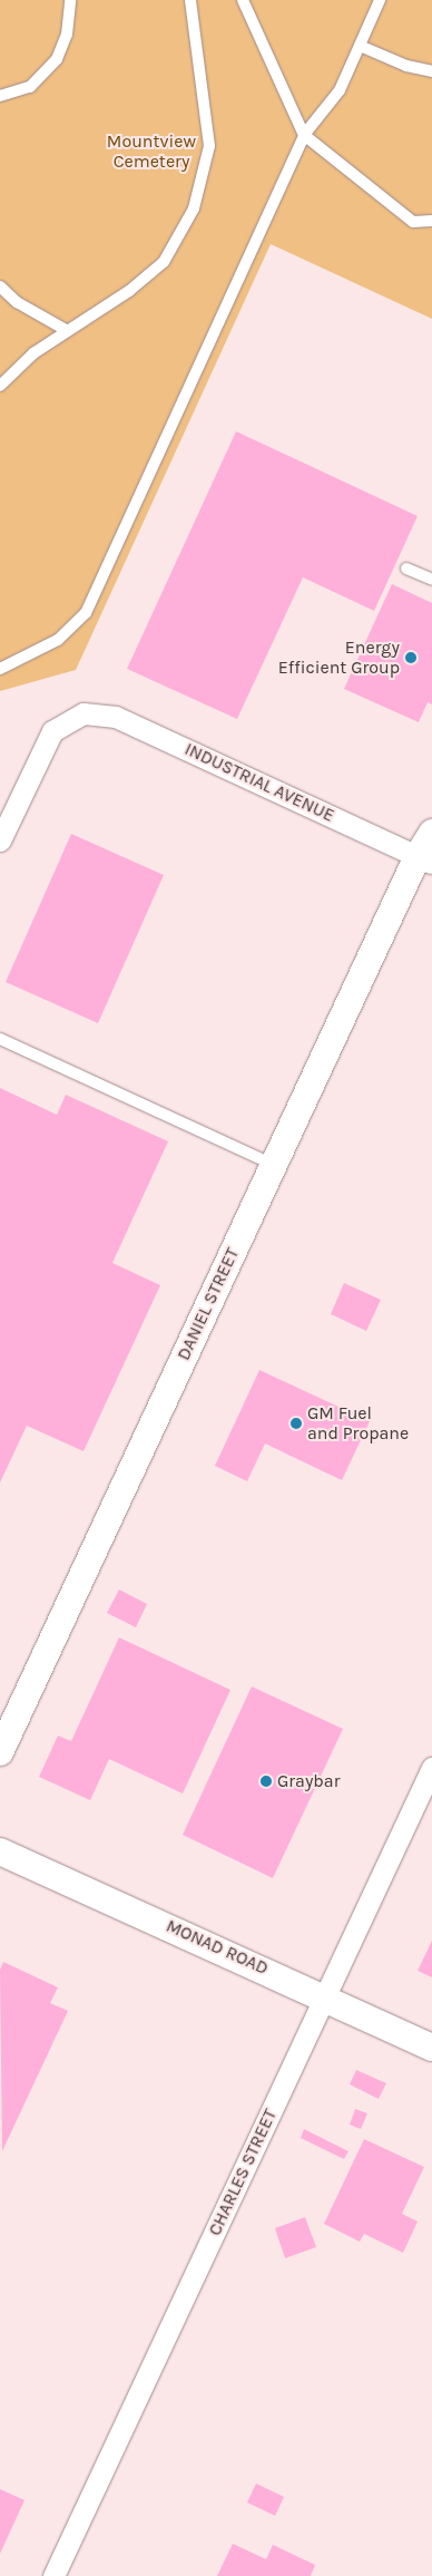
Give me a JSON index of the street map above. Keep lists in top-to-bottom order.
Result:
{
  "streets": {
    "street": [
      "INDUSTRIAL AVENUE",
      "DANIEL STREET",
      "MONAD ROAD",
      "CHARLES STREET"
    ]
  },
  "crossings": [
    ["INDUSTRIAL AVENUE", "DANIEL STREET"],
    ["MONAD ROAD", "CHARLES STREET"]
  ],
  "parks": ["Mountview Cemetery"],
  "places": ["Energy Efficient Group", "GM Fuel and Propane", "Graybar"]
}
